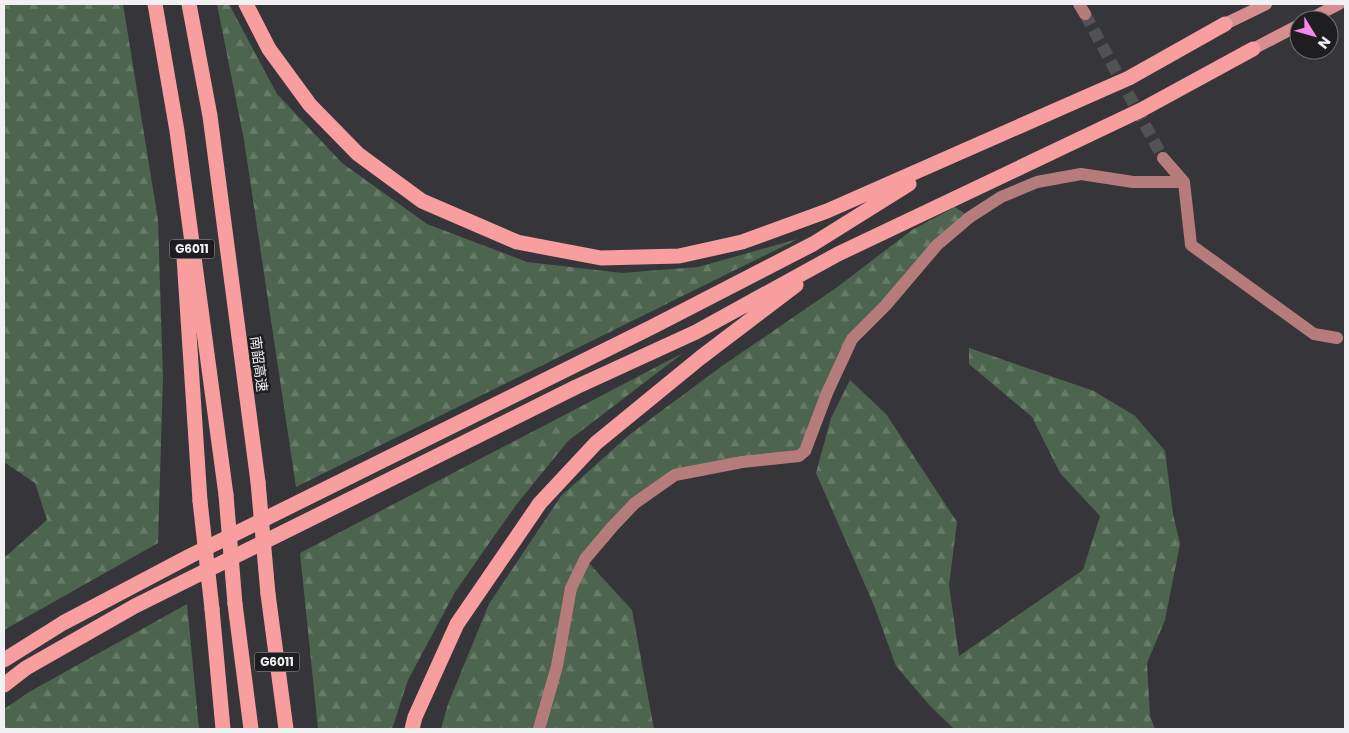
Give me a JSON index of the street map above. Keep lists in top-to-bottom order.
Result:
{
  "streets": {
    "highway": ["G6011", "南韶高速"]
  },
  "north": "bottom right"
}
